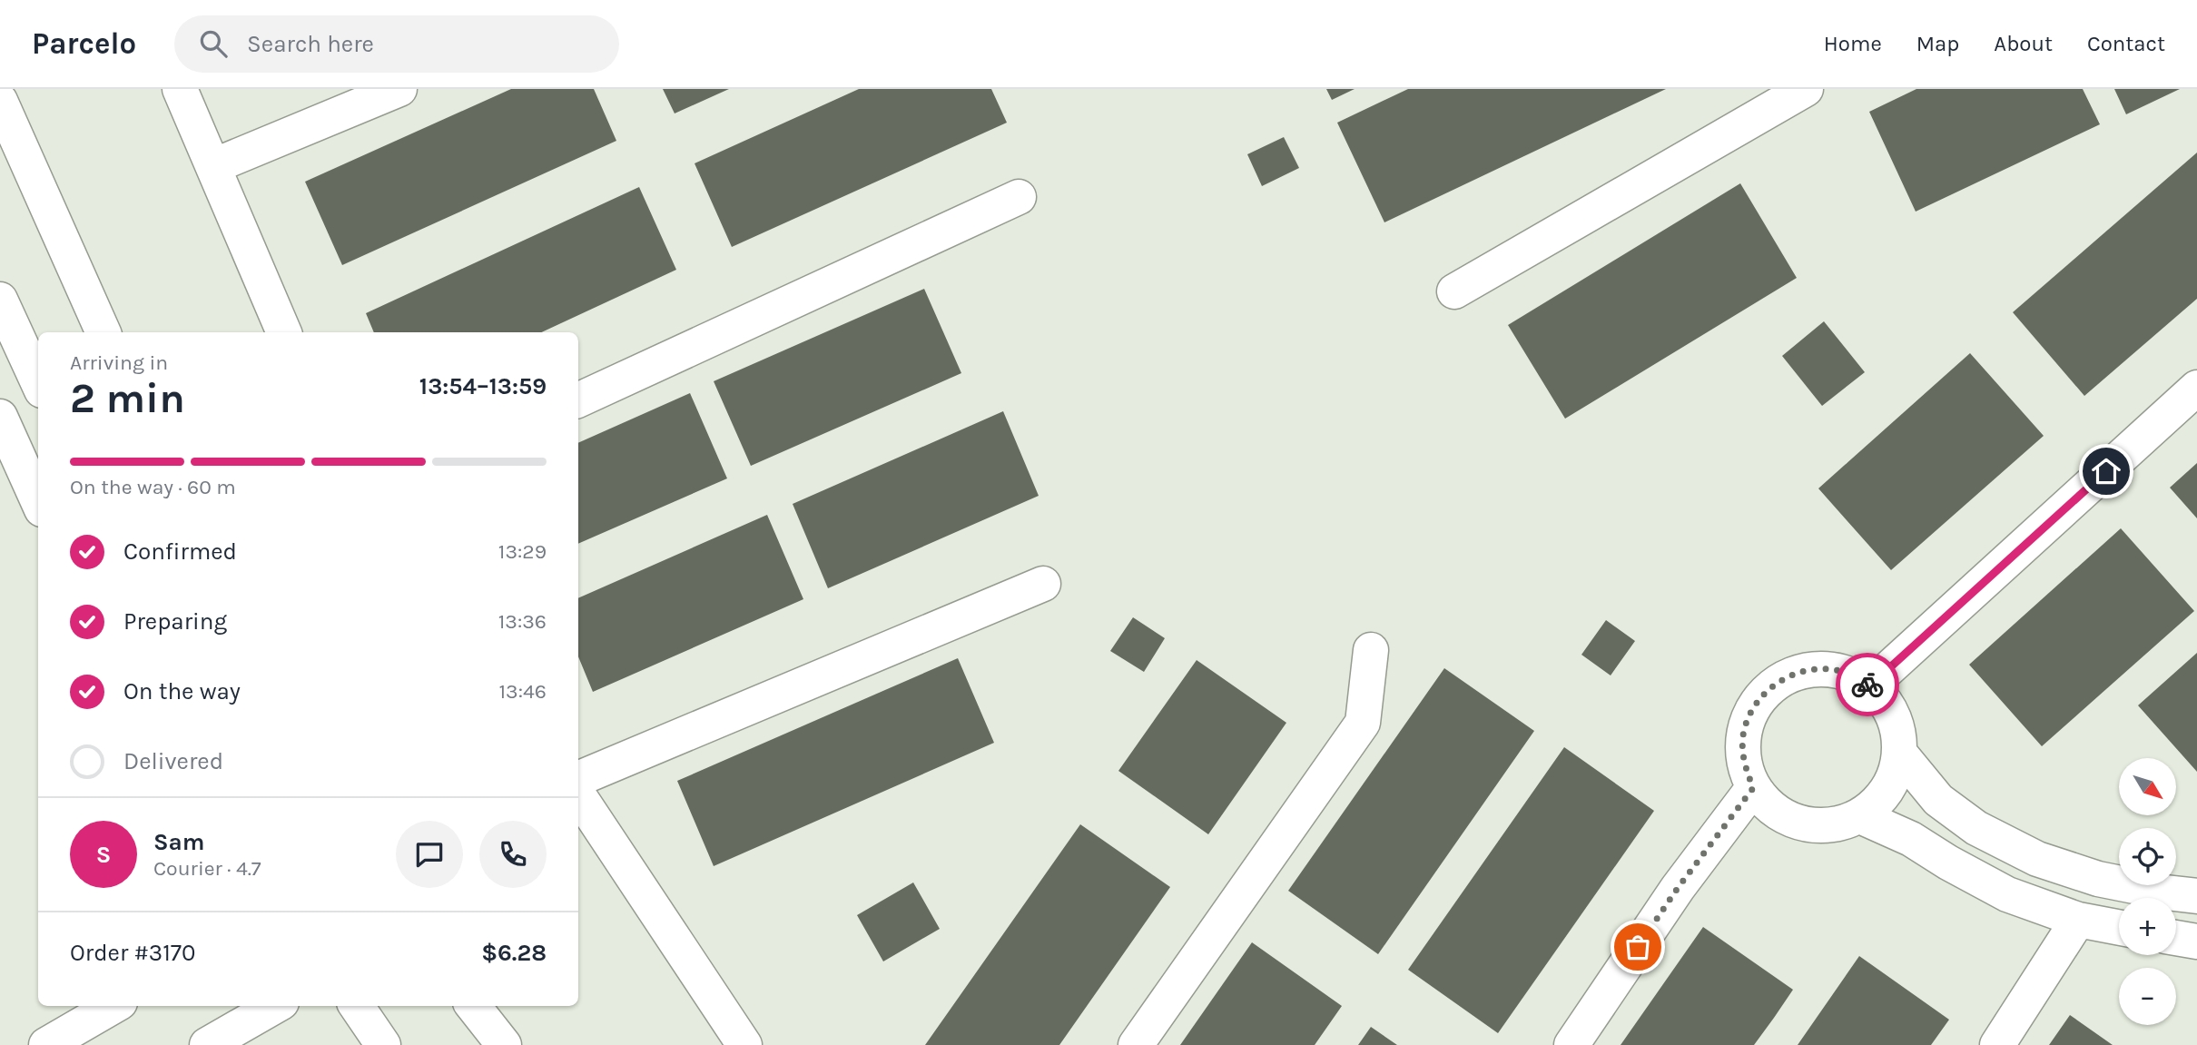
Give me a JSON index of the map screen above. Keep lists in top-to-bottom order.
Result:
{
  "north": "bottom right",
  "page": {
    "header": "Parcelo",
    "search": "Search here",
    "nav": [
      "Home",
      "Map",
      "About",
      "Contact"
    ],
    "heading": ["2 min", "Arriving in", "13:54–13:59"],
    "panel": [
      "Sam",
      "Courier · 4.7",
      "Order #3170",
      "$6.28"
    ],
    "bar": "On the way · 60 m",
    "list": [
      ["Confirmed", "13:29"],
      ["Preparing", "13:36"],
      ["On the way", "13:46"],
      "Delivered"
    ],
    "map_buttons": ["+", "−"],
    "round": "S"
  }
}
